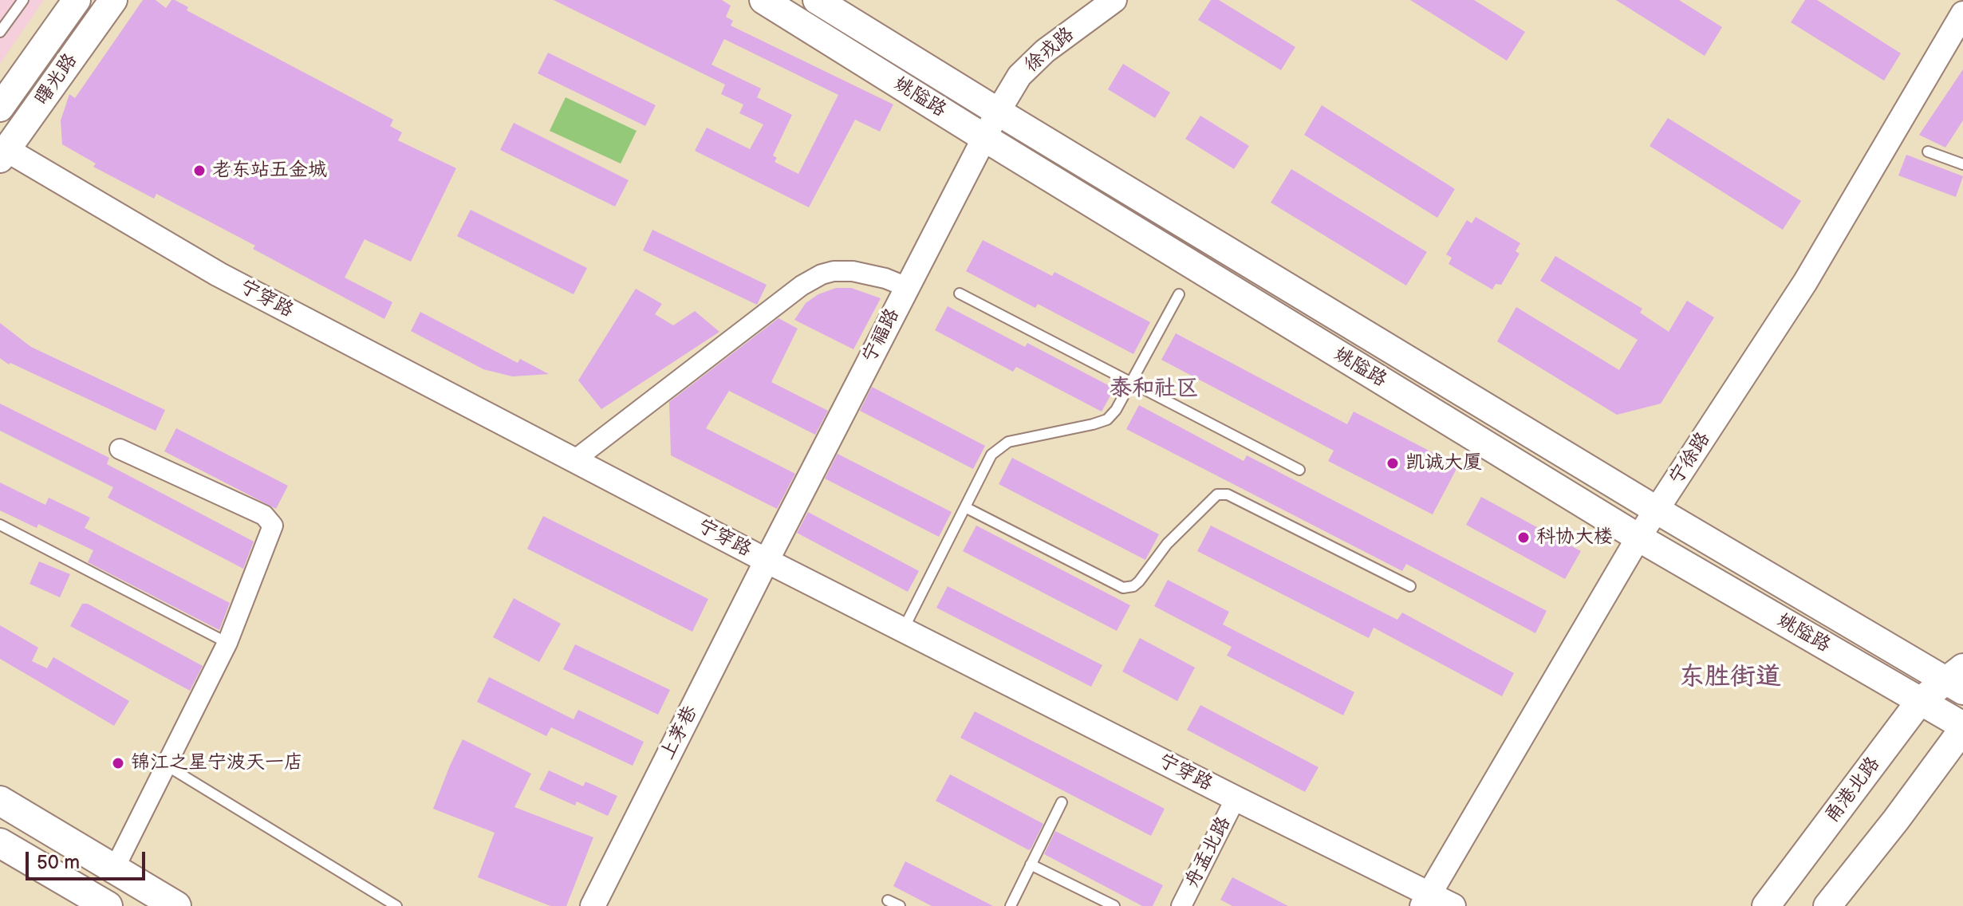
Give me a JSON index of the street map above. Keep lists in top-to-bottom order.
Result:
{
  "streets": {
    "main road": ["曙光路", "姚隘路", "甬港北路"],
    "street": [
      "徐戎路",
      "宁穿路",
      "宁福路",
      "宁徐路",
      "上茅巷",
      "舟孟北路"
    ]
  },
  "crossings": [
    ["徐戎路", "姚隘路"],
    ["徐戎路", "宁福路"],
    ["曙光路", "宁穿路"],
    ["姚隘路", "宁福路"],
    ["姚隘路", "宁徐路"],
    ["姚隘路", "甬港北路"],
    ["宁穿路", "宁福路"],
    ["宁穿路", "宁徐路"],
    ["宁穿路", "上茅巷"],
    ["宁穿路", "舟孟北路"],
    ["宁福路", "上茅巷"]
  ],
  "districts": ["泰和社区", "东胜街道"],
  "places": [
    "老东站五金城",
    "凯诚大厦",
    "科协大楼",
    "锦江之星宁波天一店"
  ],
  "scale_bar": "50 m"
}
